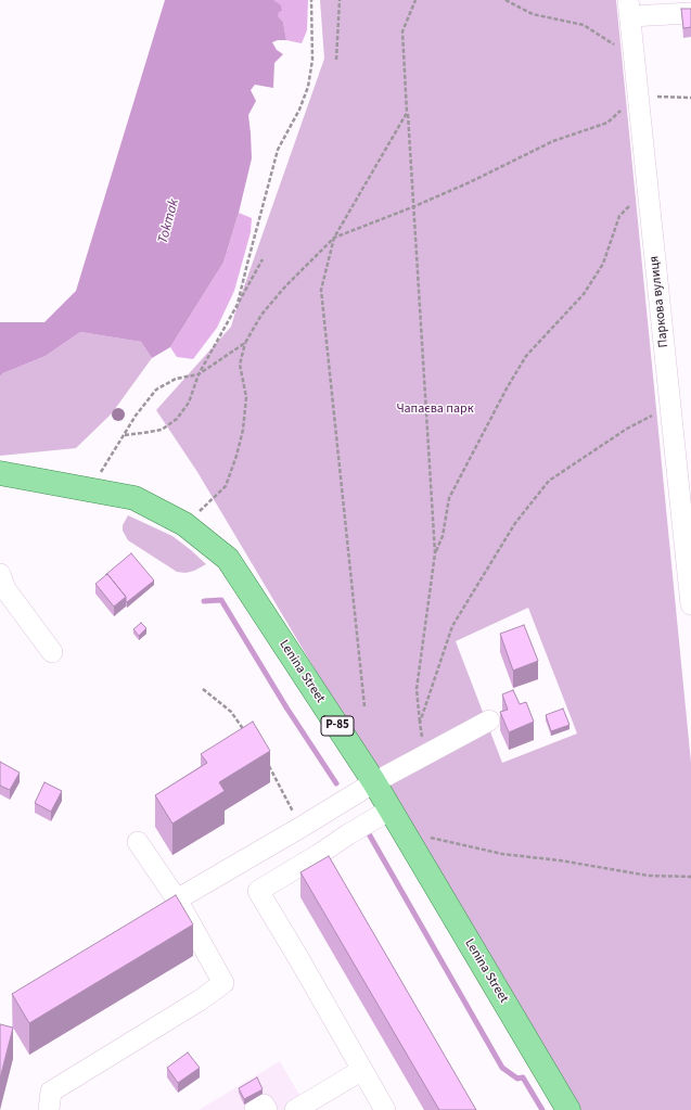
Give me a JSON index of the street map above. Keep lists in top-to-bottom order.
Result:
{
  "streets": {
    "main road": ["Lenina Street", "Р-85"],
    "street": ["Паркова вулиця"]
  },
  "water": ["Tokmak"],
  "parks": ["Чапаєва парк"]
}
